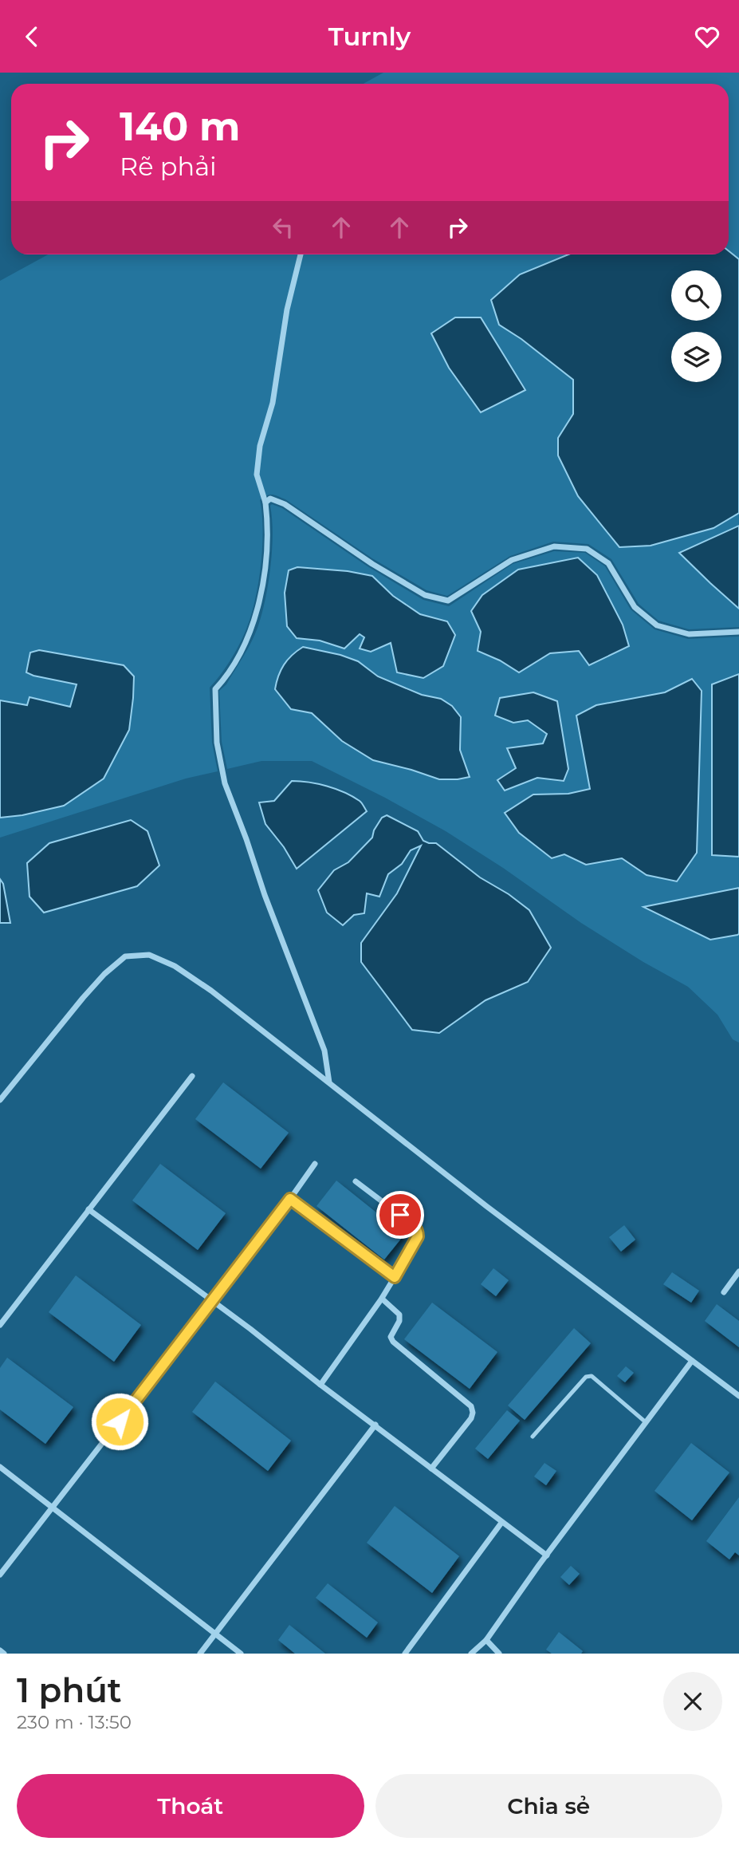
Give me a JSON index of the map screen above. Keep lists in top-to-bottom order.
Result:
{
  "page": {
    "header": "Turnly",
    "turn": ["140 m", "Rẽ phải"],
    "heading": ["1 phút", "230 m · 13:50"],
    "buttons": ["Thoát", "Chia sẻ"]
  }
}
